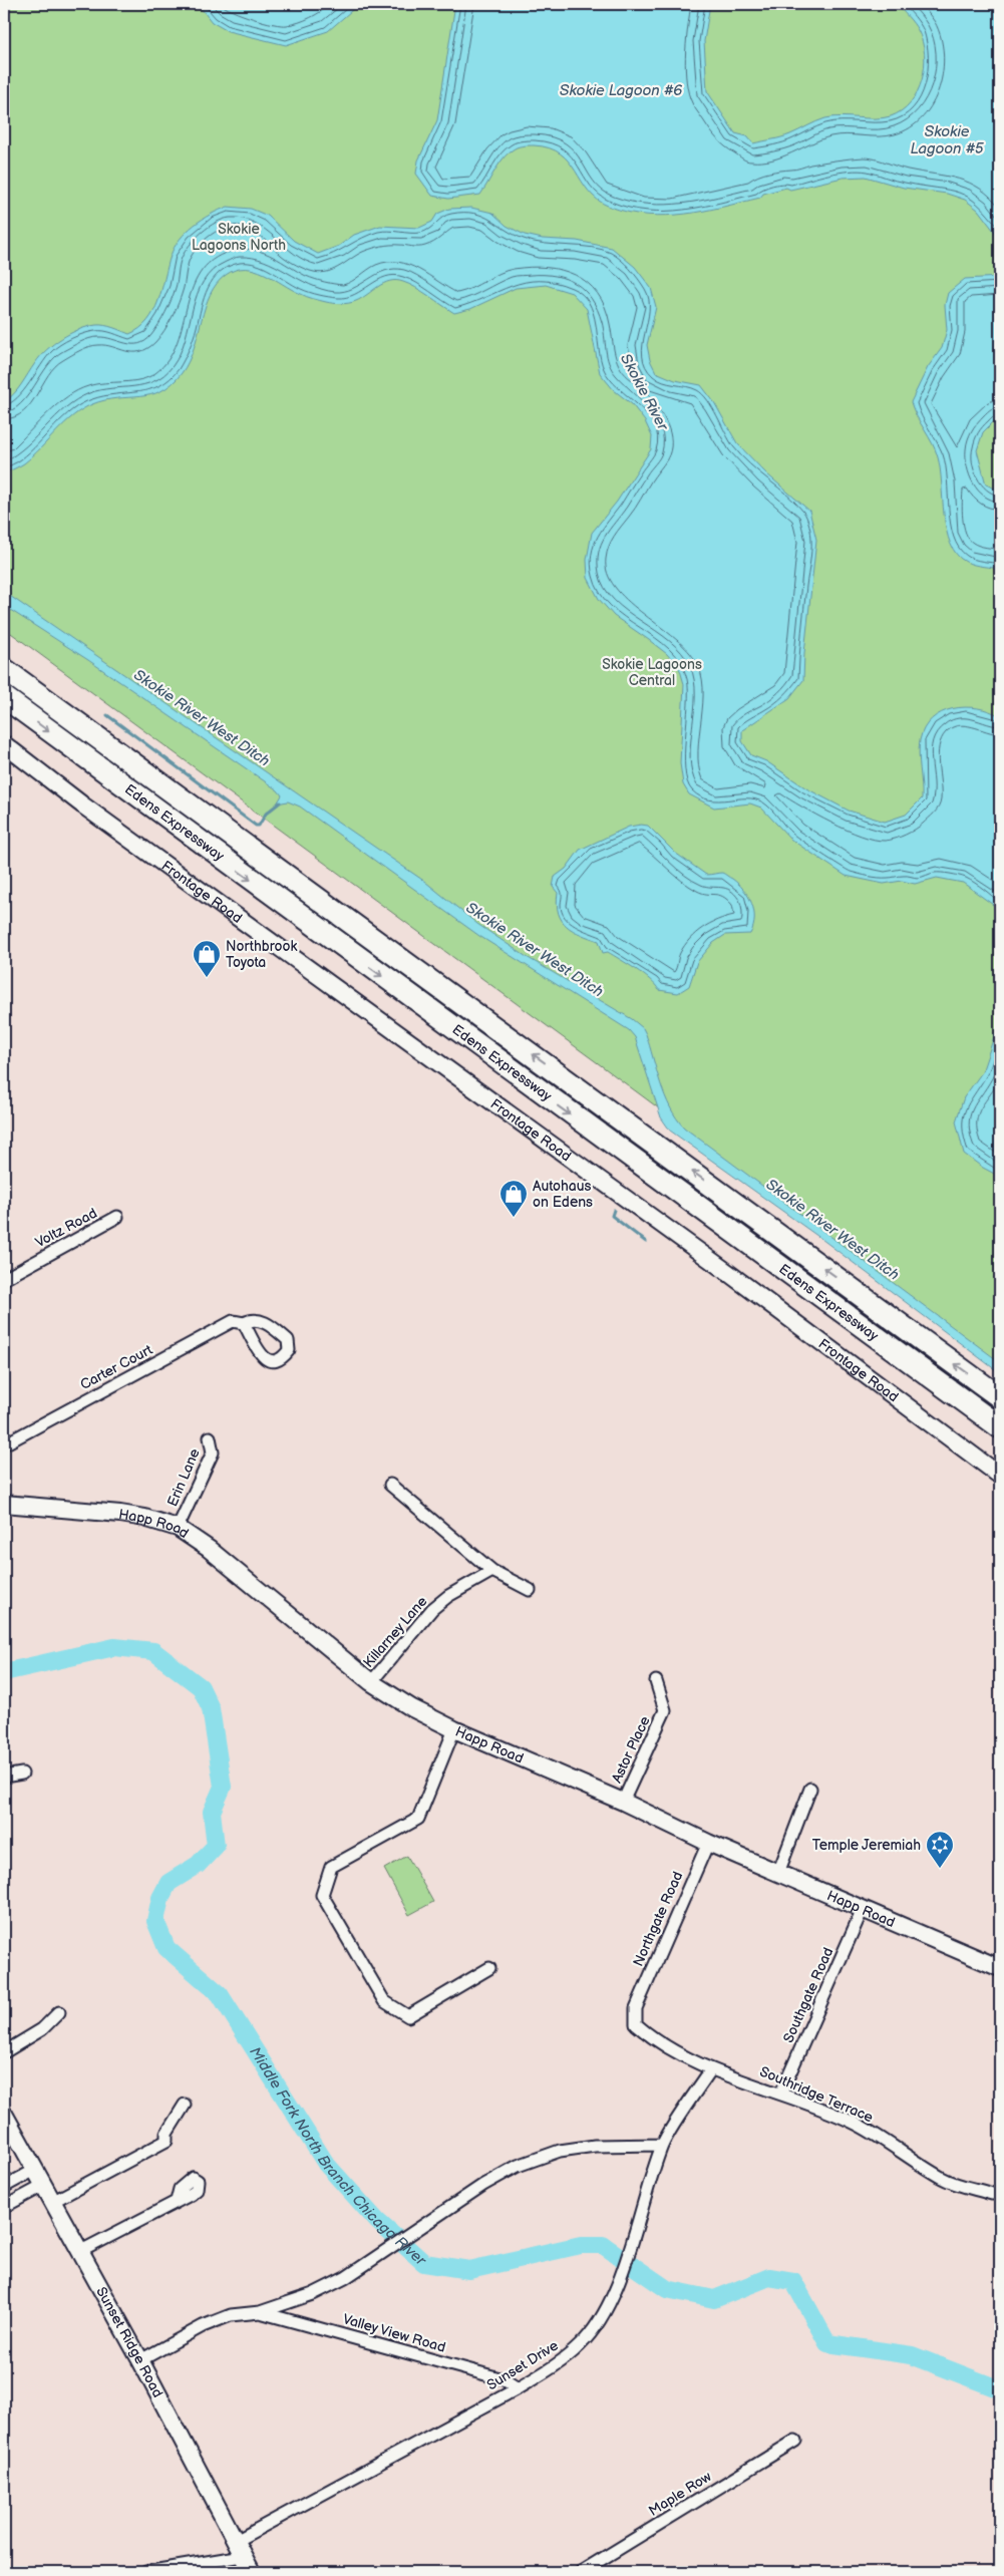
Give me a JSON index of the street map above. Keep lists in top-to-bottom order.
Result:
{
  "streets": {
    "highway": ["Edens Expressway"],
    "street": [
      "Frontage Road",
      "Voltz Road",
      "Carter Court",
      "Erin Lane",
      "Happ Road",
      "Killarney Lane",
      "Astor Place",
      "Northgate Road",
      "Southgate Road",
      "Southridge Terrace",
      "Valley View Road",
      "Sunset Ridge Road",
      "Sunset Drive",
      "Maple Row"
    ]
  },
  "crossings": [
    ["Erin Lane", "Happ Road"],
    ["Happ Road", "Killarney Lane"],
    ["Happ Road", "Astor Place"],
    ["Happ Road", "Northgate Road"],
    ["Happ Road", "Southgate Road"],
    ["Northgate Road", "Southridge Terrace"],
    ["Southgate Road", "Southridge Terrace"],
    ["Southridge Terrace", "Sunset Drive"],
    ["Valley View Road", "Sunset Drive"],
    ["Sunset Ridge Road", "Sunset Drive"]
  ],
  "water": [
    "Skokie Lagoon #6",
    "Skokie Lagoon #5",
    "Skokie River",
    "Skokie River West Ditch",
    "Middle Fork North Branch Chicago River"
  ],
  "parks": ["Skokie Lagoons North", "Skokie Lagoons Central"],
  "places": {
    "shop": ["Northbrook Toyota", "Autohaus on Edens"],
    "synagogue": ["Temple Jeremiah"]
  }
}
